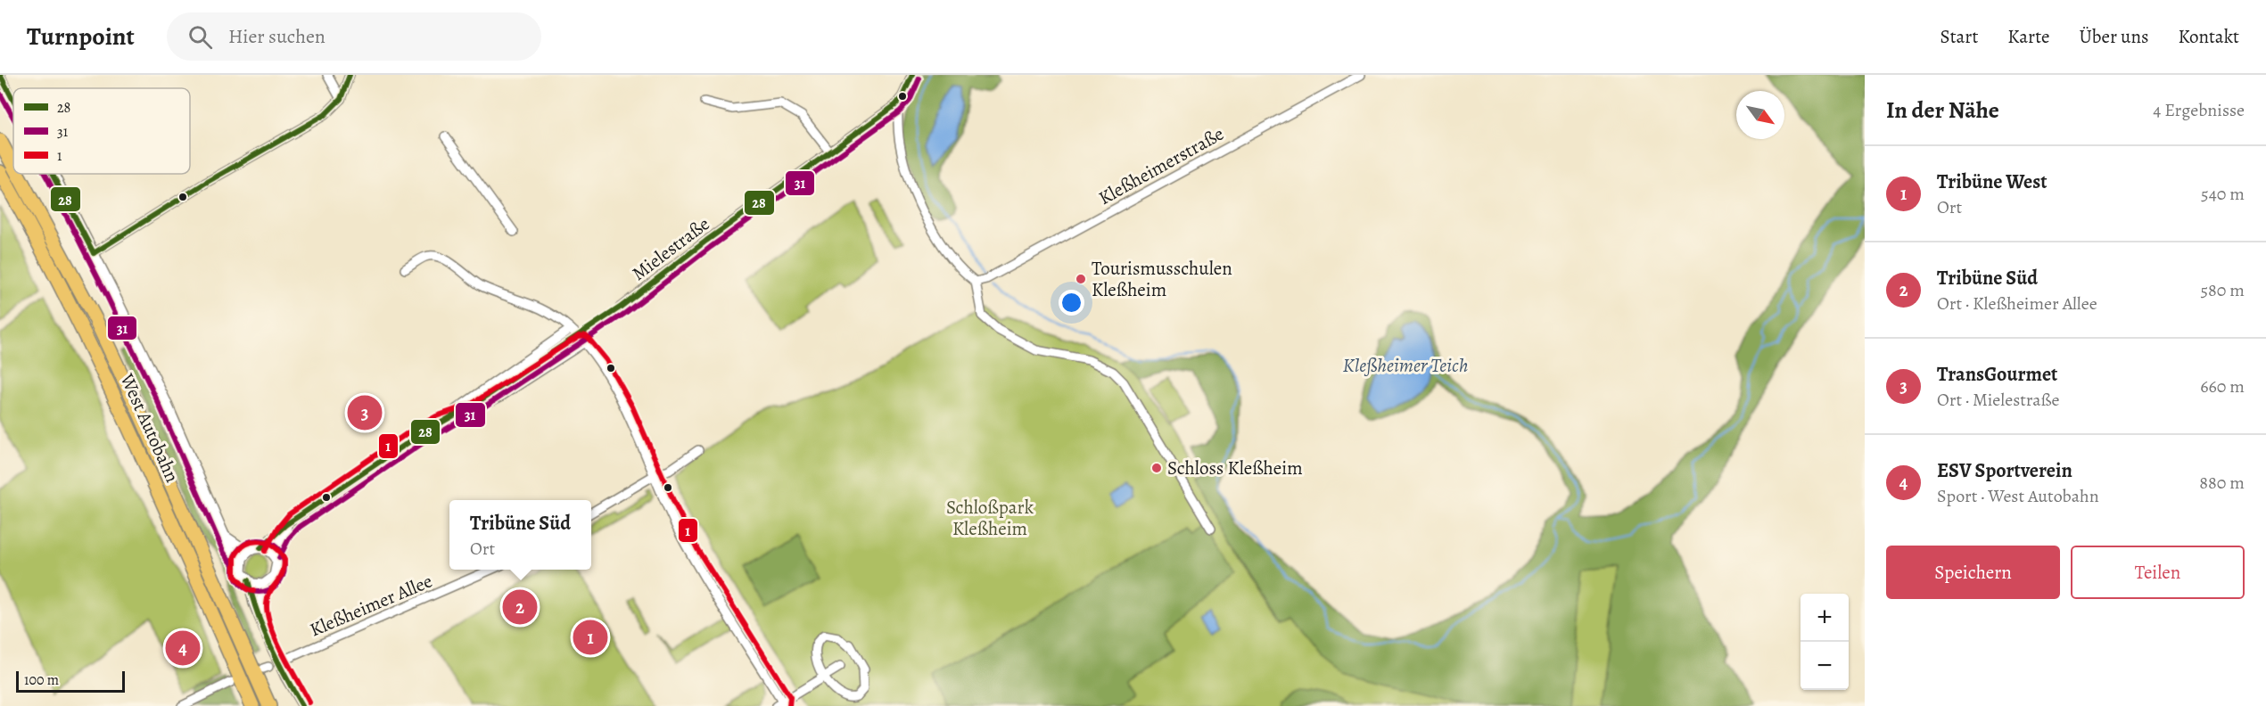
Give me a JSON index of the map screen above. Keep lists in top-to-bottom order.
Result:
{
  "streets": {
    "highway": ["West Autobahn"],
    "street": ["Kleßheimerstraße", "Mielestraße", "Kleßheimer Allee"]
  },
  "water": ["Kleßheimer Teich"],
  "parks": ["Schloßpark Kleßheim"],
  "places": ["Tourismusschulen Kleßheim", "Schloss Kleßheim"],
  "lines": ["transit line 28", "transit line 31", "transit line 1"],
  "legend": ["28", "31", "1"],
  "scale_bar": "100 m",
  "north": "bottom right",
  "page": {
    "header": "Turnpoint",
    "search": "Hier suchen",
    "nav": [
      "Start",
      "Karte",
      "Über uns",
      "Kontakt"
    ],
    "heading": ["In der Nähe", "4 Ergebnisse"],
    "list": [
      {
        "mark": "1",
        "name": "Tribüne West",
        "note": "Ort",
        "value": "540 m"
      },
      {
        "mark": "2",
        "name": "Tribüne Süd",
        "note": "Ort · Kleßheimer Allee",
        "value": "580 m"
      },
      {
        "mark": "3",
        "name": "TransGourmet",
        "note": "Ort · Mielestraße",
        "value": "660 m"
      },
      {
        "mark": "4",
        "name": "ESV Sportverein",
        "note": "Sport · West Autobahn",
        "value": "880 m"
      }
    ],
    "pins": [
      "3",
      "2",
      "1",
      "4"
    ],
    "popup": ["Tribüne Süd", "Ort"],
    "buttons": ["Speichern", "Teilen"],
    "map_buttons": ["+", "−"],
    "scale": "100 m"
  }
}
